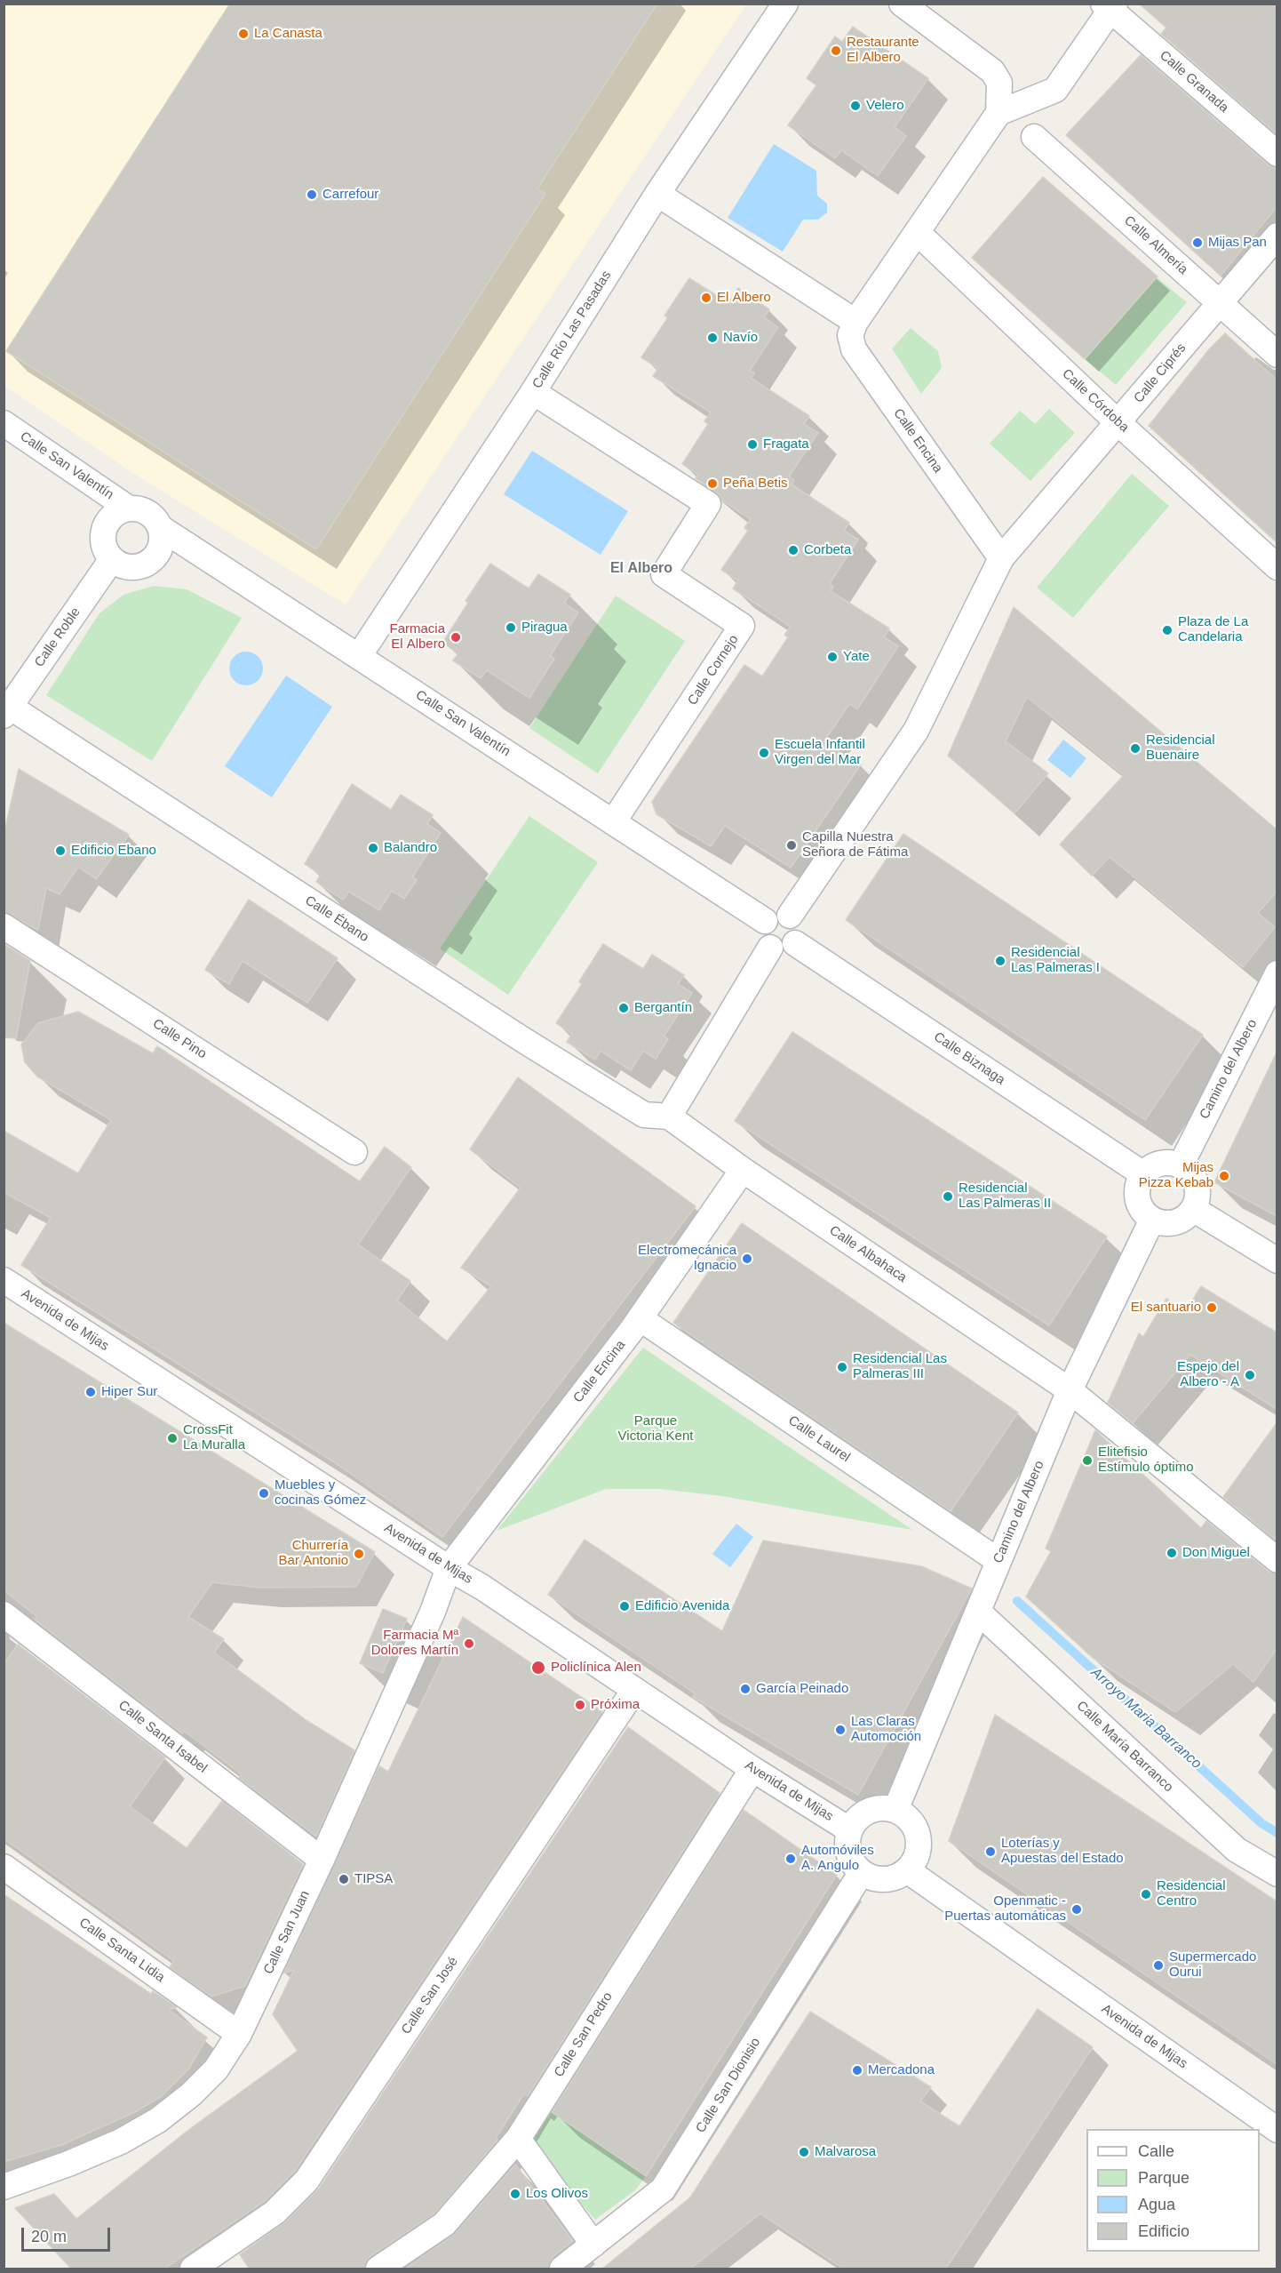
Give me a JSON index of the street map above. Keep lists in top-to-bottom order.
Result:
{
  "streets": {
    "street": [
      "Calle Granada",
      "Calle Almería",
      "Calle Río Las Pasadas",
      "Calle Ciprés",
      "Calle Córdoba",
      "Calle Encina",
      "Calle San Valentín",
      "Calle Roble",
      "Calle Cornejo",
      "Calle Ébano",
      "Calle Pino",
      "Calle Biznaga",
      "Camino del Albero",
      "Calle Albahaca",
      "Avenida de Mijas",
      "Calle Laurel",
      "Calle Santa Isabel",
      "Calle María Barranco",
      "Calle San Juan",
      "Calle Santa Lidia",
      "Calle San José",
      "Calle San Pedro",
      "Calle San Dionisio"
    ]
  },
  "crossings": [
    ["Calle Almería", "Calle Ciprés"],
    ["Calle Río Las Pasadas", "Calle San Valentín"],
    ["Calle Río Las Pasadas", "Calle Cornejo"],
    ["Calle Ciprés", "Calle Córdoba"],
    ["Calle Ciprés", "Calle Encina"],
    ["Calle Córdoba", "Calle Encina"],
    ["Calle Encina", "Calle Albahaca"],
    ["Calle Encina", "Avenida de Mijas"],
    ["Calle Encina", "Calle Laurel"],
    ["Calle Encina", "Calle San Juan"],
    ["Calle San Valentín", "Calle Roble"],
    ["Calle San Valentín", "Calle Cornejo"],
    ["Calle San Valentín", "Calle Biznaga"],
    ["Calle Roble", "Calle Ébano"],
    ["Calle Ébano", "Calle Albahaca"],
    ["Calle Biznaga", "Camino del Albero"],
    ["Camino del Albero", "Calle Albahaca"],
    ["Camino del Albero", "Avenida de Mijas"],
    ["Camino del Albero", "Calle Laurel"],
    ["Camino del Albero", "Calle María Barranco"],
    ["Camino del Albero", "Calle San Dionisio"],
    ["Avenida de Mijas", "Calle San Juan"],
    ["Avenida de Mijas", "Calle San José"],
    ["Avenida de Mijas", "Calle San Pedro"],
    ["Avenida de Mijas", "Calle San Dionisio"],
    ["Calle Santa Isabel", "Calle San Juan"],
    ["Calle San Juan", "Calle Santa Lidia"]
  ],
  "districts": ["El Albero"],
  "water": ["Arroyo Maria Barranco"],
  "parks": ["Parque Victoria Kent"],
  "places": [
    "La Canasta",
    "Restaurante El Albero",
    "Velero",
    "Carrefour",
    "Mijas Pan",
    "El Albero",
    "Navío",
    "Fragata",
    "Peña Betis",
    "Corbeta",
    "Piragua",
    "Plaza de La Candelaria",
    "Farmacia El Albero",
    "Yate",
    "Residencial Buenaire",
    "Escuela Infantil Virgen del Mar",
    "Capilla Nuestra Señora de Fátima",
    "Balandro",
    "Edificio Ebano",
    "Residencial Las Palmeras I",
    "Bergantín",
    "Mijas Pizza Kebab",
    "Residencial Las Palmeras II",
    "Electromecánica Ignacio",
    "El santuario",
    "Residencial Las Palmeras III",
    "Espejo del Albero - A",
    "Hiper Sur",
    "CrossFit La Muralla",
    "Elitefisio Estímulo óptimo",
    "Muebles y cocinas Gómez",
    "Don Miguel",
    "Churrería Bar Antonio",
    "Edificio Avenida",
    "Farmacia Mª Dolores Martín",
    "Policlínica Alen",
    "García Peinado",
    "Próxima",
    "Las Claras Automoción",
    "Loterías y Apuestas del Estado",
    "Automóviles A. Angulo",
    "TIPSA",
    "Residencial Centro",
    "Openmatic - Puertas automáticas",
    "Supermercado Ourui",
    "Mercadona",
    "Malvarosa",
    "Los Olivos"
  ],
  "legend": [
    "Calle",
    "Parque",
    "Agua",
    "Edificio"
  ],
  "scale_bar": "20 m"
}
